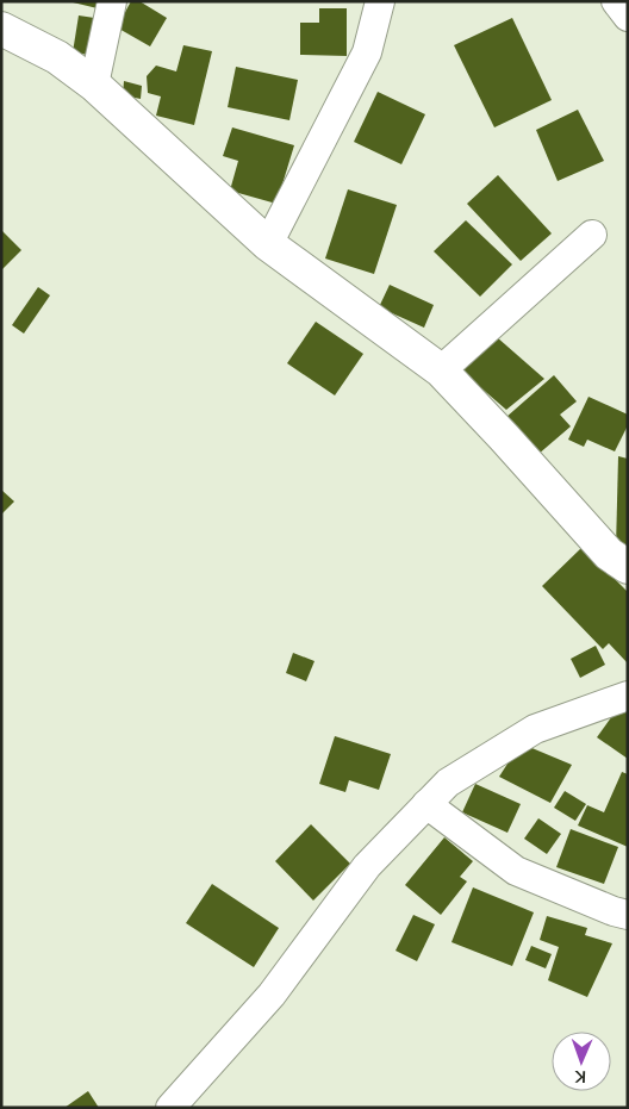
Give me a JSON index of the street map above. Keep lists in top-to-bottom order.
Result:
{
  "north": "bottom"
}
